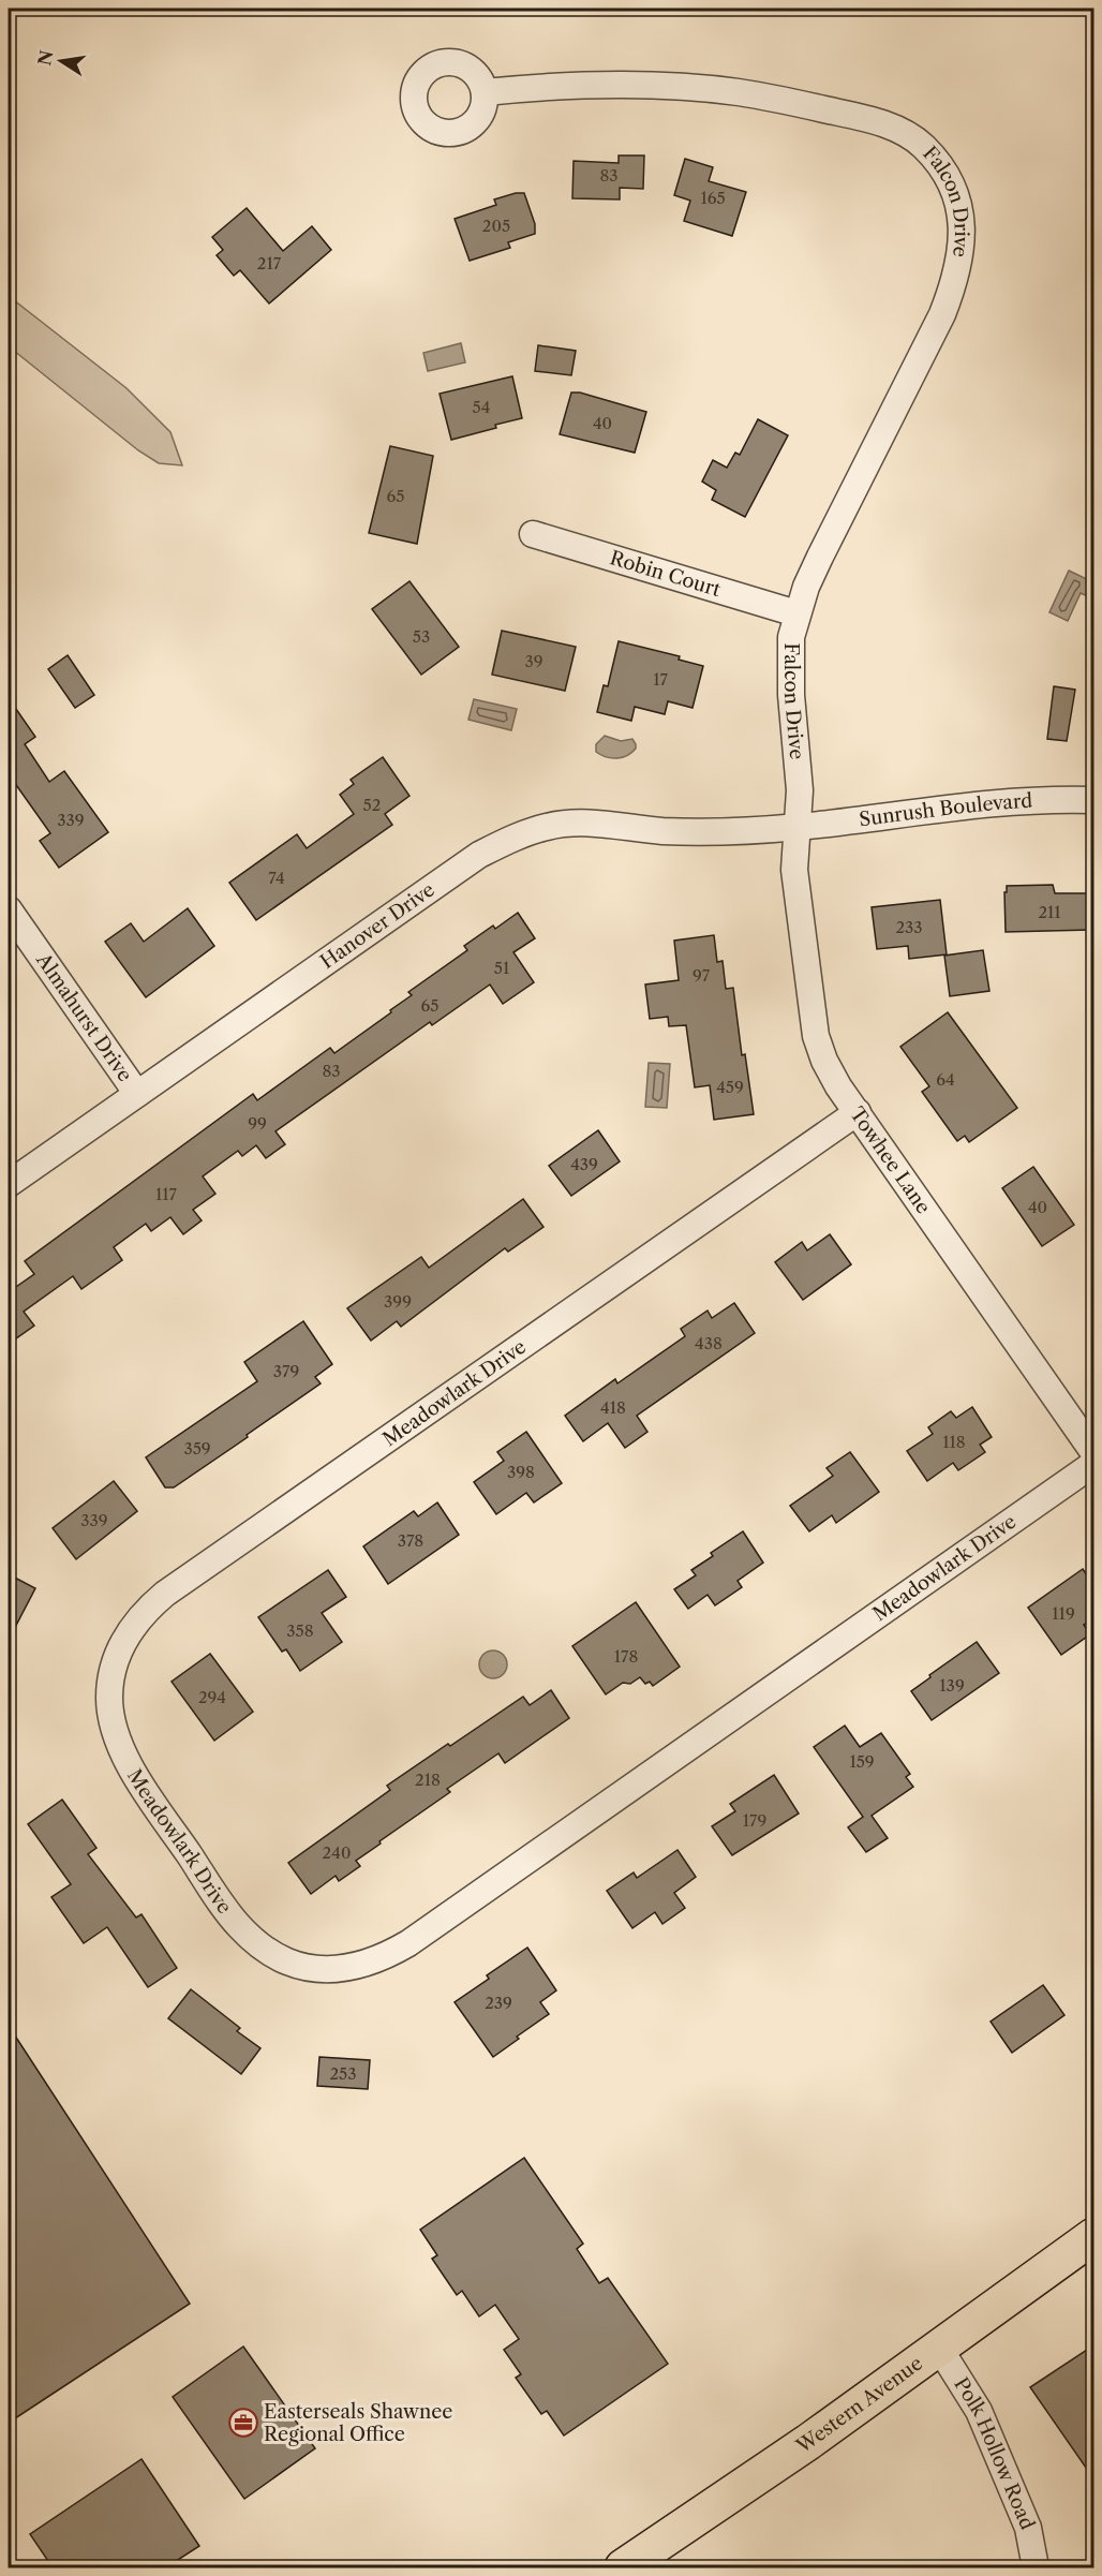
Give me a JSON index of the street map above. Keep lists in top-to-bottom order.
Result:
{
  "streets": {
    "main road": ["Western Avenue"],
    "street": [
      "Falcon Drive",
      "Robin Court",
      "Sunrush Boulevard",
      "Hanover Drive",
      "Almahurst Drive",
      "Towhee Lane",
      "Meadowlark Drive",
      "Polk Hollow Road"
    ]
  },
  "crossings": [
    ["Falcon Drive", "Robin Court"],
    ["Falcon Drive", "Sunrush Boulevard"],
    ["Falcon Drive", "Hanover Drive"],
    ["Falcon Drive", "Towhee Lane"],
    ["Sunrush Boulevard", "Hanover Drive"],
    ["Sunrush Boulevard", "Towhee Lane"],
    ["Hanover Drive", "Almahurst Drive"],
    ["Hanover Drive", "Towhee Lane"],
    ["Towhee Lane", "Meadowlark Drive"],
    ["Western Avenue", "Polk Hollow Road"]
  ],
  "places": {
    "office": ["Easterseals Shawnee Regional Office"]
  },
  "house_numbers": [
    "83",
    "165",
    "205",
    "217",
    "54",
    "40",
    "65",
    "53",
    "39",
    "17",
    "52",
    "339",
    "74",
    "211",
    "233",
    "51",
    "97",
    "65",
    "83",
    "64",
    "459",
    "99",
    "439",
    "117",
    "40",
    "399",
    "438",
    "379",
    "418",
    "118",
    "359",
    "398",
    "339",
    "378",
    "119",
    "358",
    "178",
    "139",
    "294",
    "159",
    "218",
    "179",
    "240",
    "239",
    "253"
  ],
  "north": "left"
}
